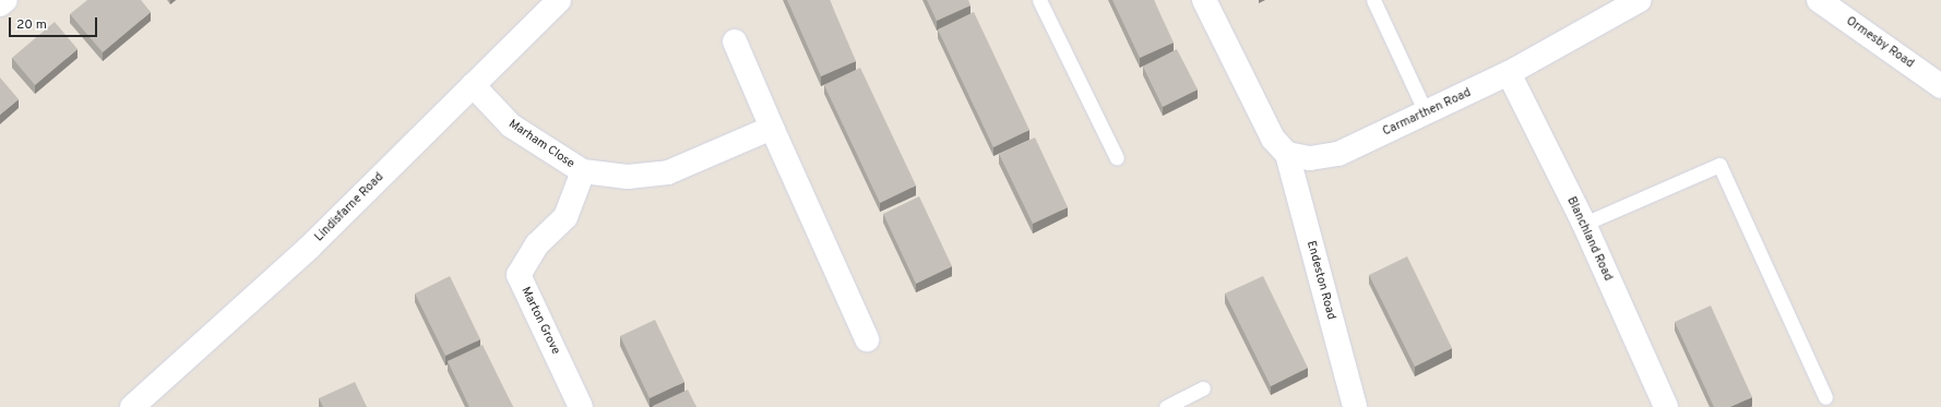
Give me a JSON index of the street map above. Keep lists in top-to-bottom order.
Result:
{
  "streets": {
    "street": [
      "Ormesby Road",
      "Carmarthen Road",
      "Marham Close",
      "Lindisfarne Road",
      "Blanchland Road",
      "Endeston Road",
      "Marton Grove"
    ]
  },
  "crossings": [
    ["Carmarthen Road", "Blanchland Road"],
    ["Carmarthen Road", "Endeston Road"],
    ["Marham Close", "Lindisfarne Road"],
    ["Marham Close", "Marton Grove"]
  ],
  "scale_bar": "20 m"
}
